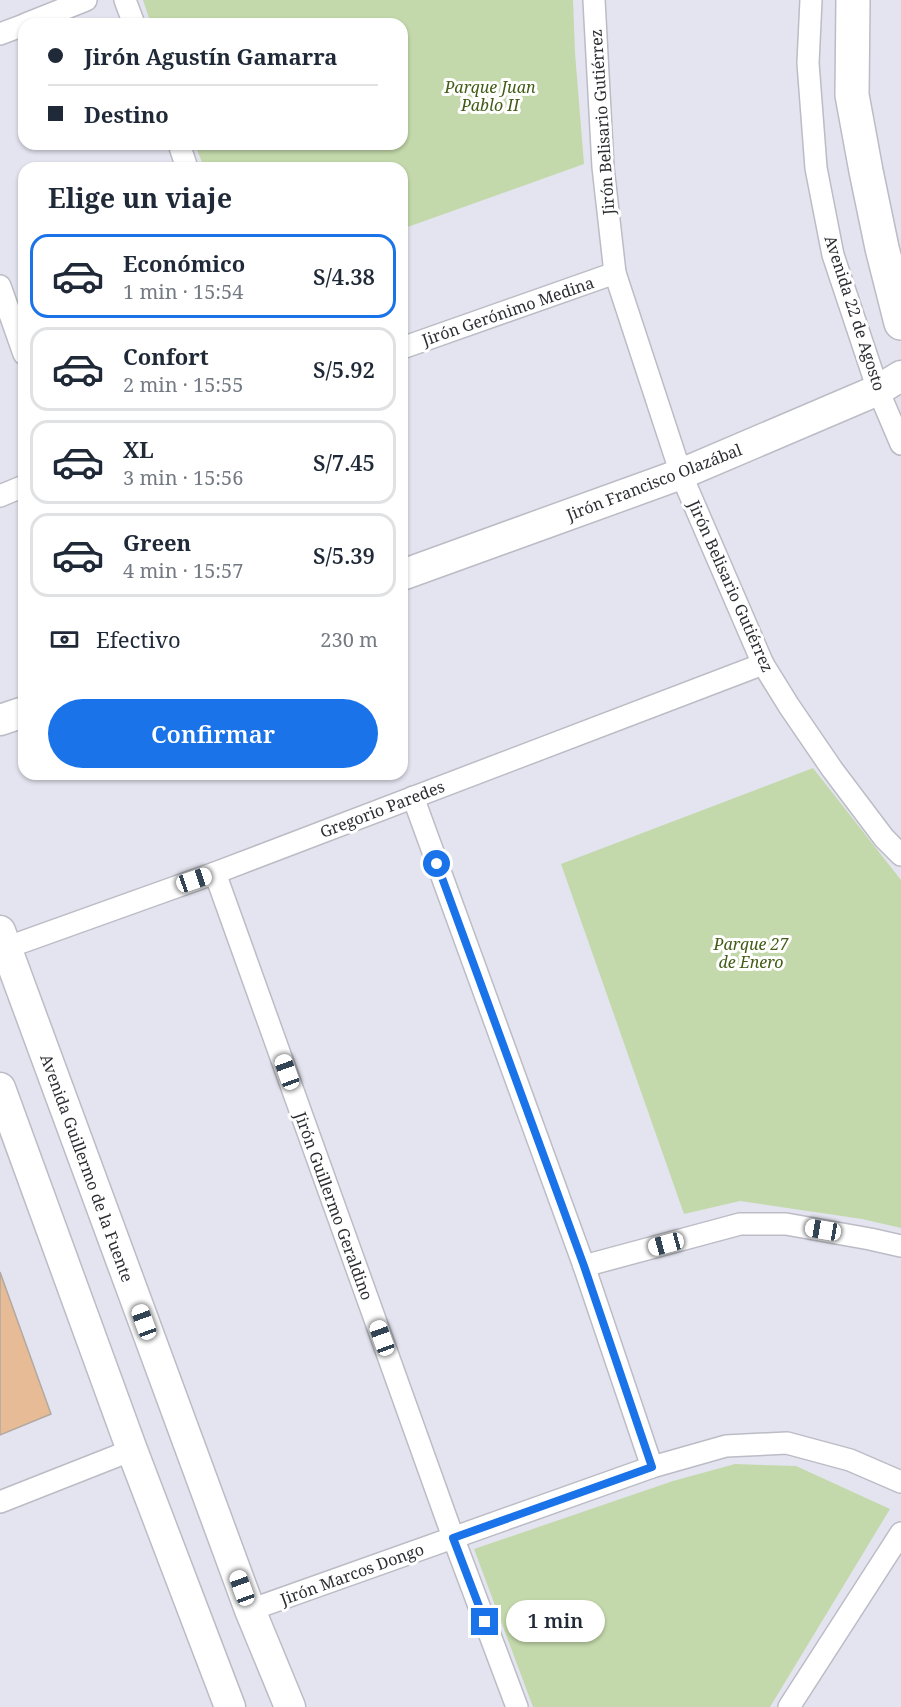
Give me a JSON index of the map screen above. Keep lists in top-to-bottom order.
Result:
{
  "streets": {
    "main road": ["Jirón Francisco Olazábal", "Avenida Guillermo de la Fuente"],
    "street": [
      "Jirón Belisario Gutiérrez",
      "Jirón Gerónimo Medina",
      "Avenida 22 de Agosto",
      "Gregorio Paredes",
      "Jirón Guillermo Geraldino",
      "Jirón Marcos Dongo"
    ]
  },
  "crossings": [
    ["Jirón Belisario Gutiérrez", "Jirón Gerónimo Medina"],
    ["Jirón Belisario Gutiérrez", "Jirón Francisco Olazábal"],
    ["Jirón Belisario Gutiérrez", "Gregorio Paredes"],
    ["Avenida 22 de Agosto", "Jirón Francisco Olazábal"],
    ["Gregorio Paredes", "Avenida Guillermo de la Fuente"],
    ["Gregorio Paredes", "Jirón Guillermo Geraldino"],
    ["Avenida Guillermo de la Fuente", "Jirón Marcos Dongo"],
    ["Jirón Guillermo Geraldino", "Jirón Marcos Dongo"]
  ],
  "parks": ["Parque Juan Pablo II", "Parque 27 de Enero"],
  "page": {
    "banner": ["Jirón Agustín Gamarra", "Destino"],
    "heading": "Elige un viaje",
    "list": [
      {
        "name": "Económico",
        "note": "1 min · 15:54",
        "value": "S/4.38"
      },
      {
        "name": "Confort",
        "note": "2 min · 15:55",
        "value": "S/5.92"
      },
      {
        "name": "XL",
        "note": "3 min · 15:56",
        "value": "S/7.45"
      },
      {
        "name": "Green",
        "note": "4 min · 15:57",
        "value": "S/5.39"
      }
    ],
    "pay": ["Efectivo", "230 m"],
    "buttons": "Confirmar",
    "bubble": "1 min"
  }
}
